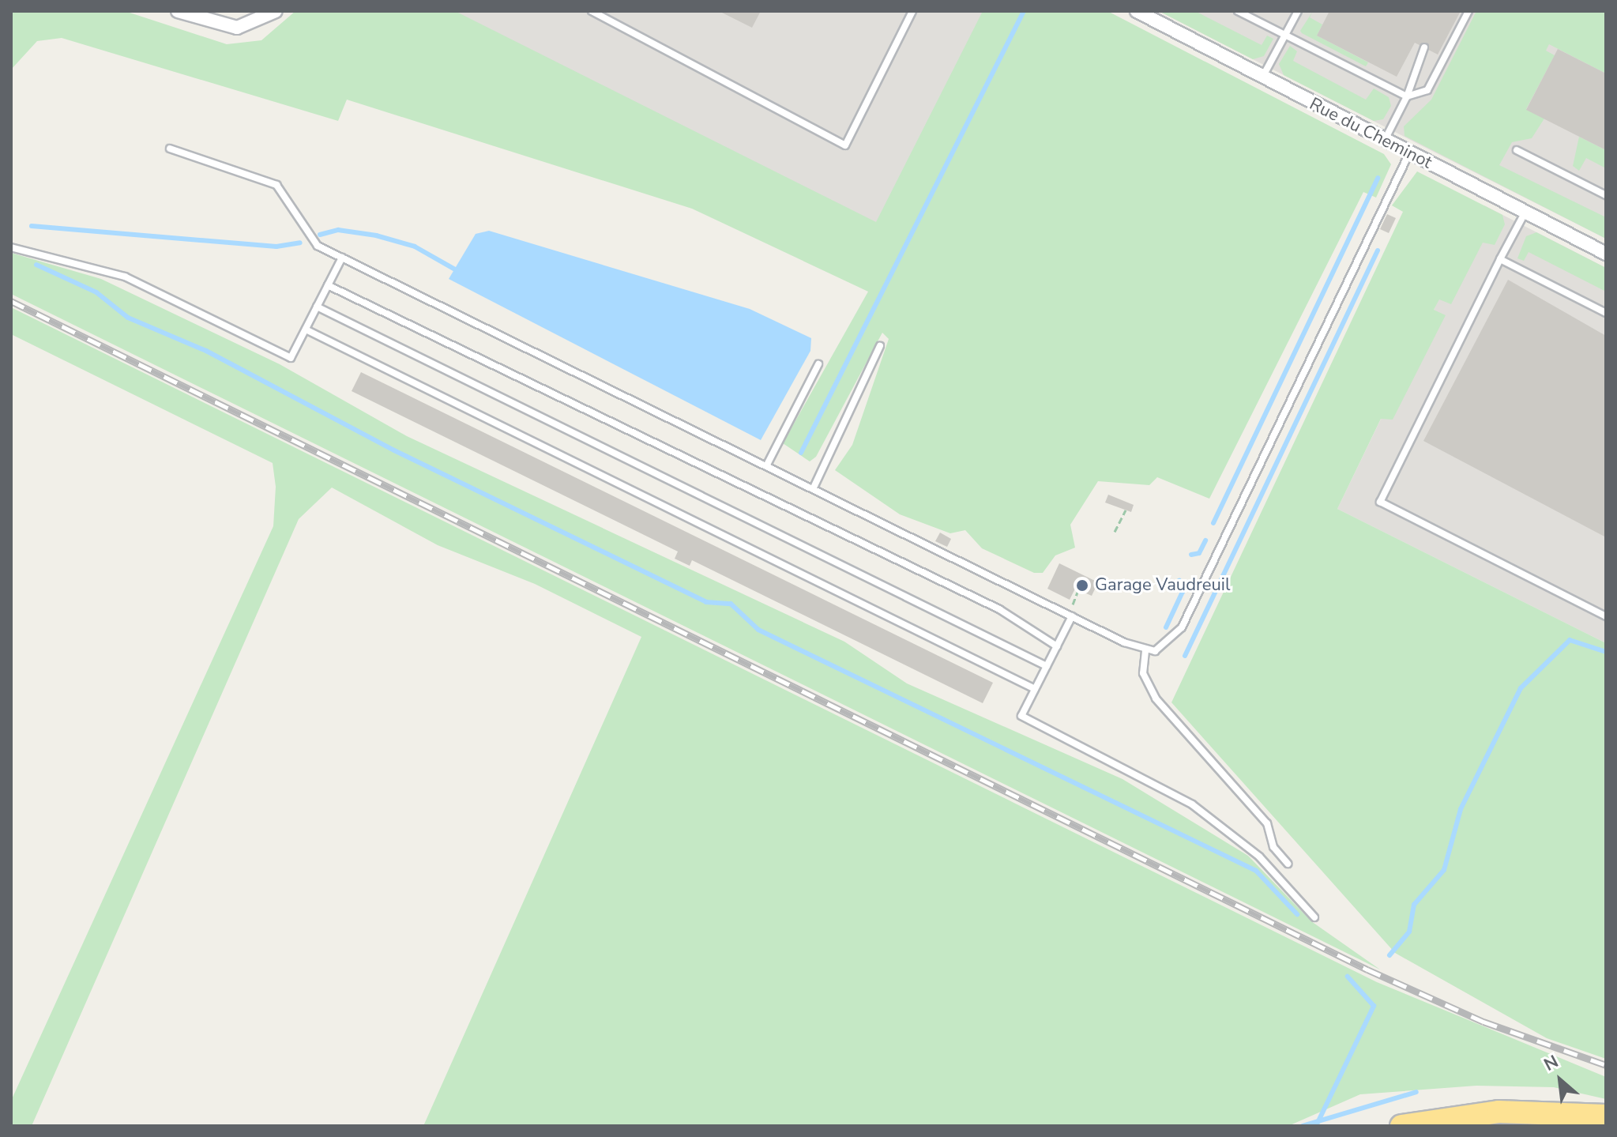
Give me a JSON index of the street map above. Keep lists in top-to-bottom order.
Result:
{
  "streets": {
    "street": ["Rue du Cheminot"]
  },
  "places": ["Garage Vaudreuil"],
  "north": "top left"
}
